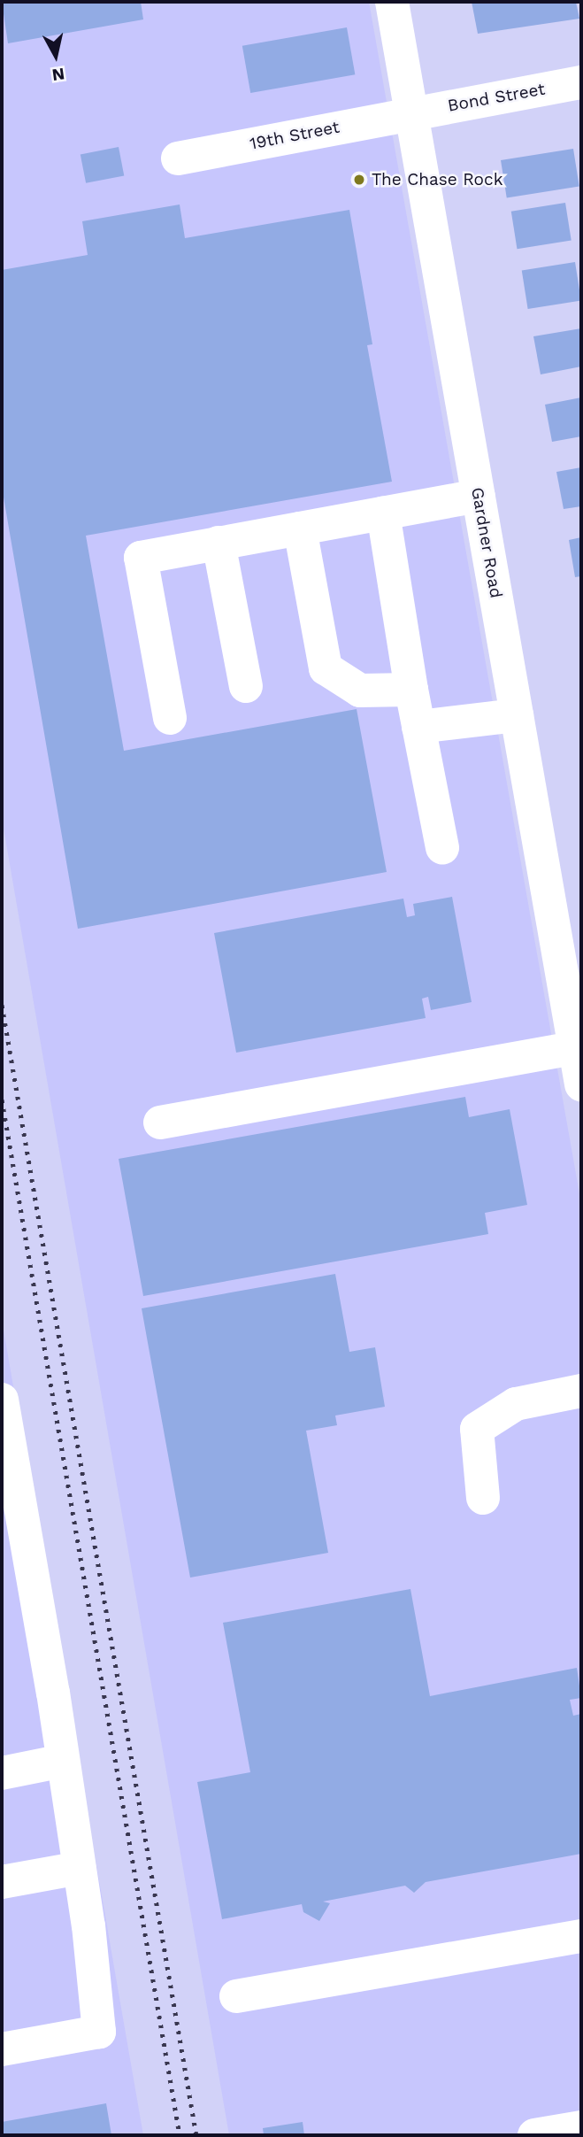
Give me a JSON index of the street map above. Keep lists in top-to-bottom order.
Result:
{
  "streets": {
    "street": ["Bond Street", "19th Street", "Gardner Road"]
  },
  "crossings": [
    ["Bond Street", "19th Street"],
    ["Bond Street", "Gardner Road"],
    ["19th Street", "Gardner Road"]
  ],
  "places": ["The Chase Rock"],
  "north": "bottom"
}
